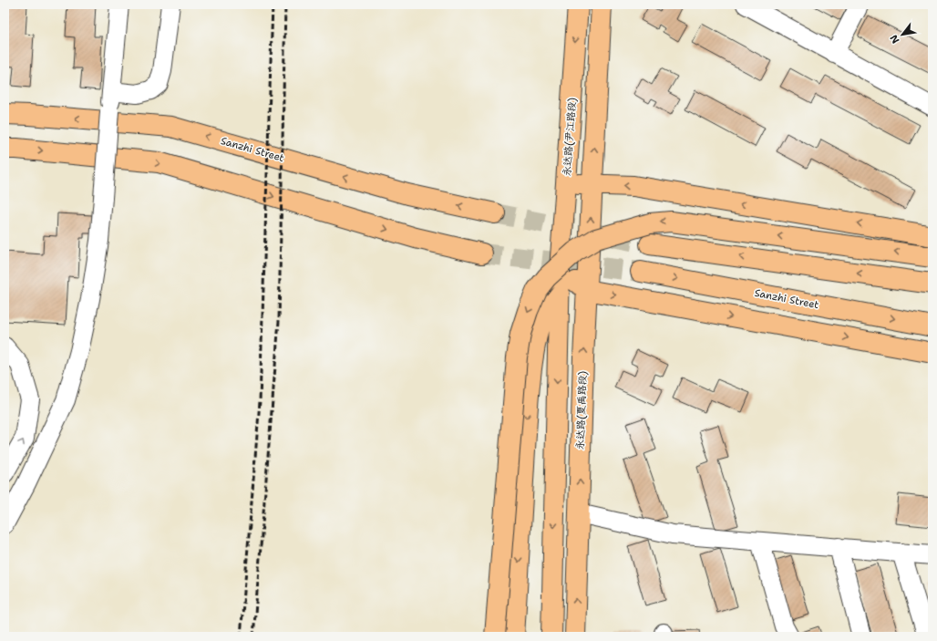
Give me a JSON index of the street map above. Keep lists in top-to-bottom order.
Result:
{
  "streets": {
    "main road": ["永达路(尹江路段)", "Sanzhi Street", "永达路(夏禹路段)"]
  },
  "north": "bottom left"
}
